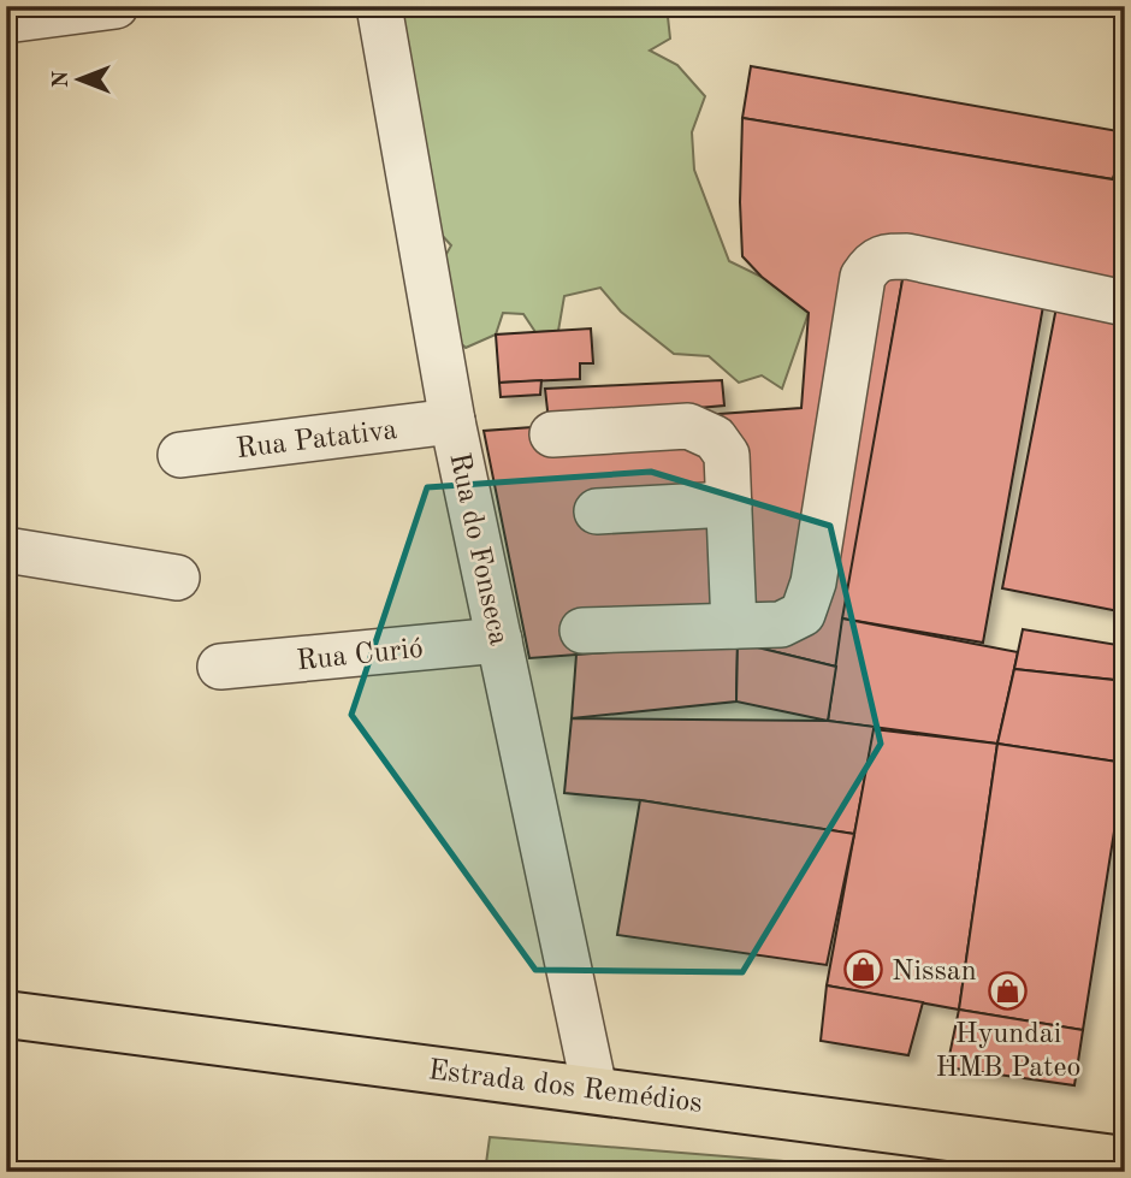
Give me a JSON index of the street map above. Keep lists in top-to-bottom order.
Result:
{
  "streets": {
    "main road": ["Estrada dos Remédios"],
    "street": ["Rua Patativa", "Rua do Fonseca", "Rua Curió"]
  },
  "crossings": [
    ["Rua Patativa", "Rua do Fonseca"],
    ["Rua do Fonseca", "Rua Curió"],
    ["Rua do Fonseca", "Estrada dos Remédios"]
  ],
  "places": {
    "shop": ["Nissan", "Hyundai HMB Pateo"]
  },
  "north": "left"
}
